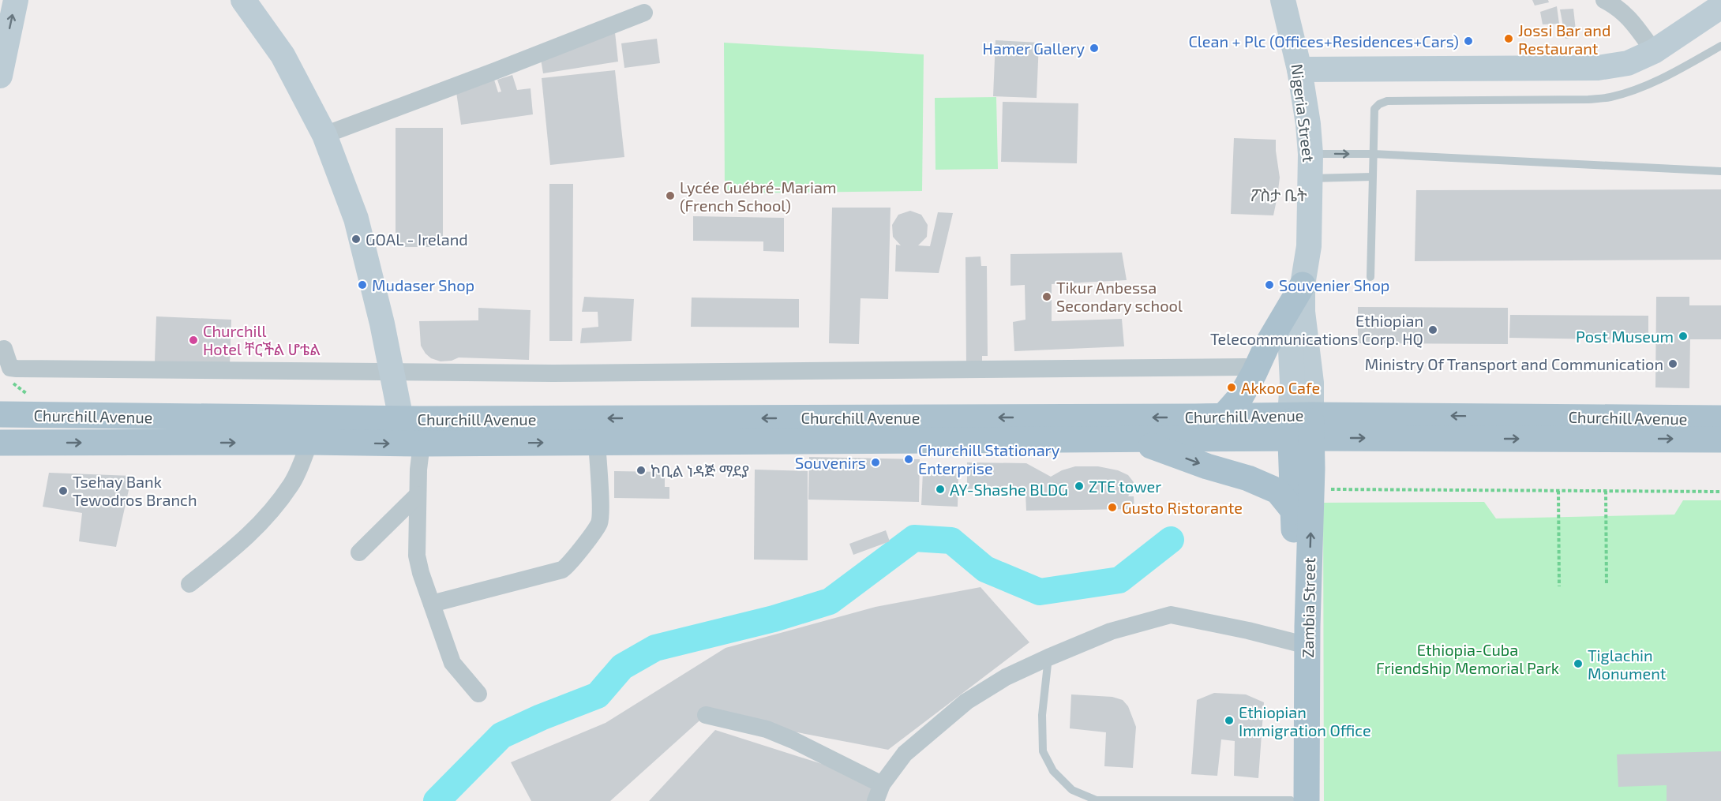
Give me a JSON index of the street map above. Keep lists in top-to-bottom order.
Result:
{
  "streets": {
    "main road": ["Churchill Avenue", "Zambia Street"],
    "street": ["Nigeria Street"]
  },
  "crossings": [
    ["Nigeria Street", "Churchill Avenue"],
    ["Nigeria Street", "Zambia Street"],
    ["Churchill Avenue", "Zambia Street"]
  ],
  "districts": ["ፖስታ ቤት"],
  "parks": ["Ethiopia-Cuba Friendship Memorial Park"],
  "places": [
    "Jossi Bar and Restaurant",
    "Clean + Plc (Offices+Residences+Cars)",
    "Hamer Gallery",
    "Lycée Guébré-Mariam (French School)",
    "GOAL - Ireland",
    "Mudaser Shop",
    "Souvenier Shop",
    "Tikur Anbessa Secondary school",
    "Ethiopian Telecommunications Corp. HQ",
    "Post Museum",
    "Churchill Hotel ቸርችል ሆቴል",
    "Ministry Of Transport and Communication",
    "Akkoo Cafe",
    "Churchill Stationary Enterprise",
    "Souvenirs",
    "ኮቢል ነዳጅ ማደያ",
    "ZTE tower",
    "AY-Shashe BLDG",
    "Tsehay Bank Tewodros Branch",
    "Gusto Ristorante",
    "Tiglachin Monument",
    "Ethiopian Immigration Office"
  ]
}
